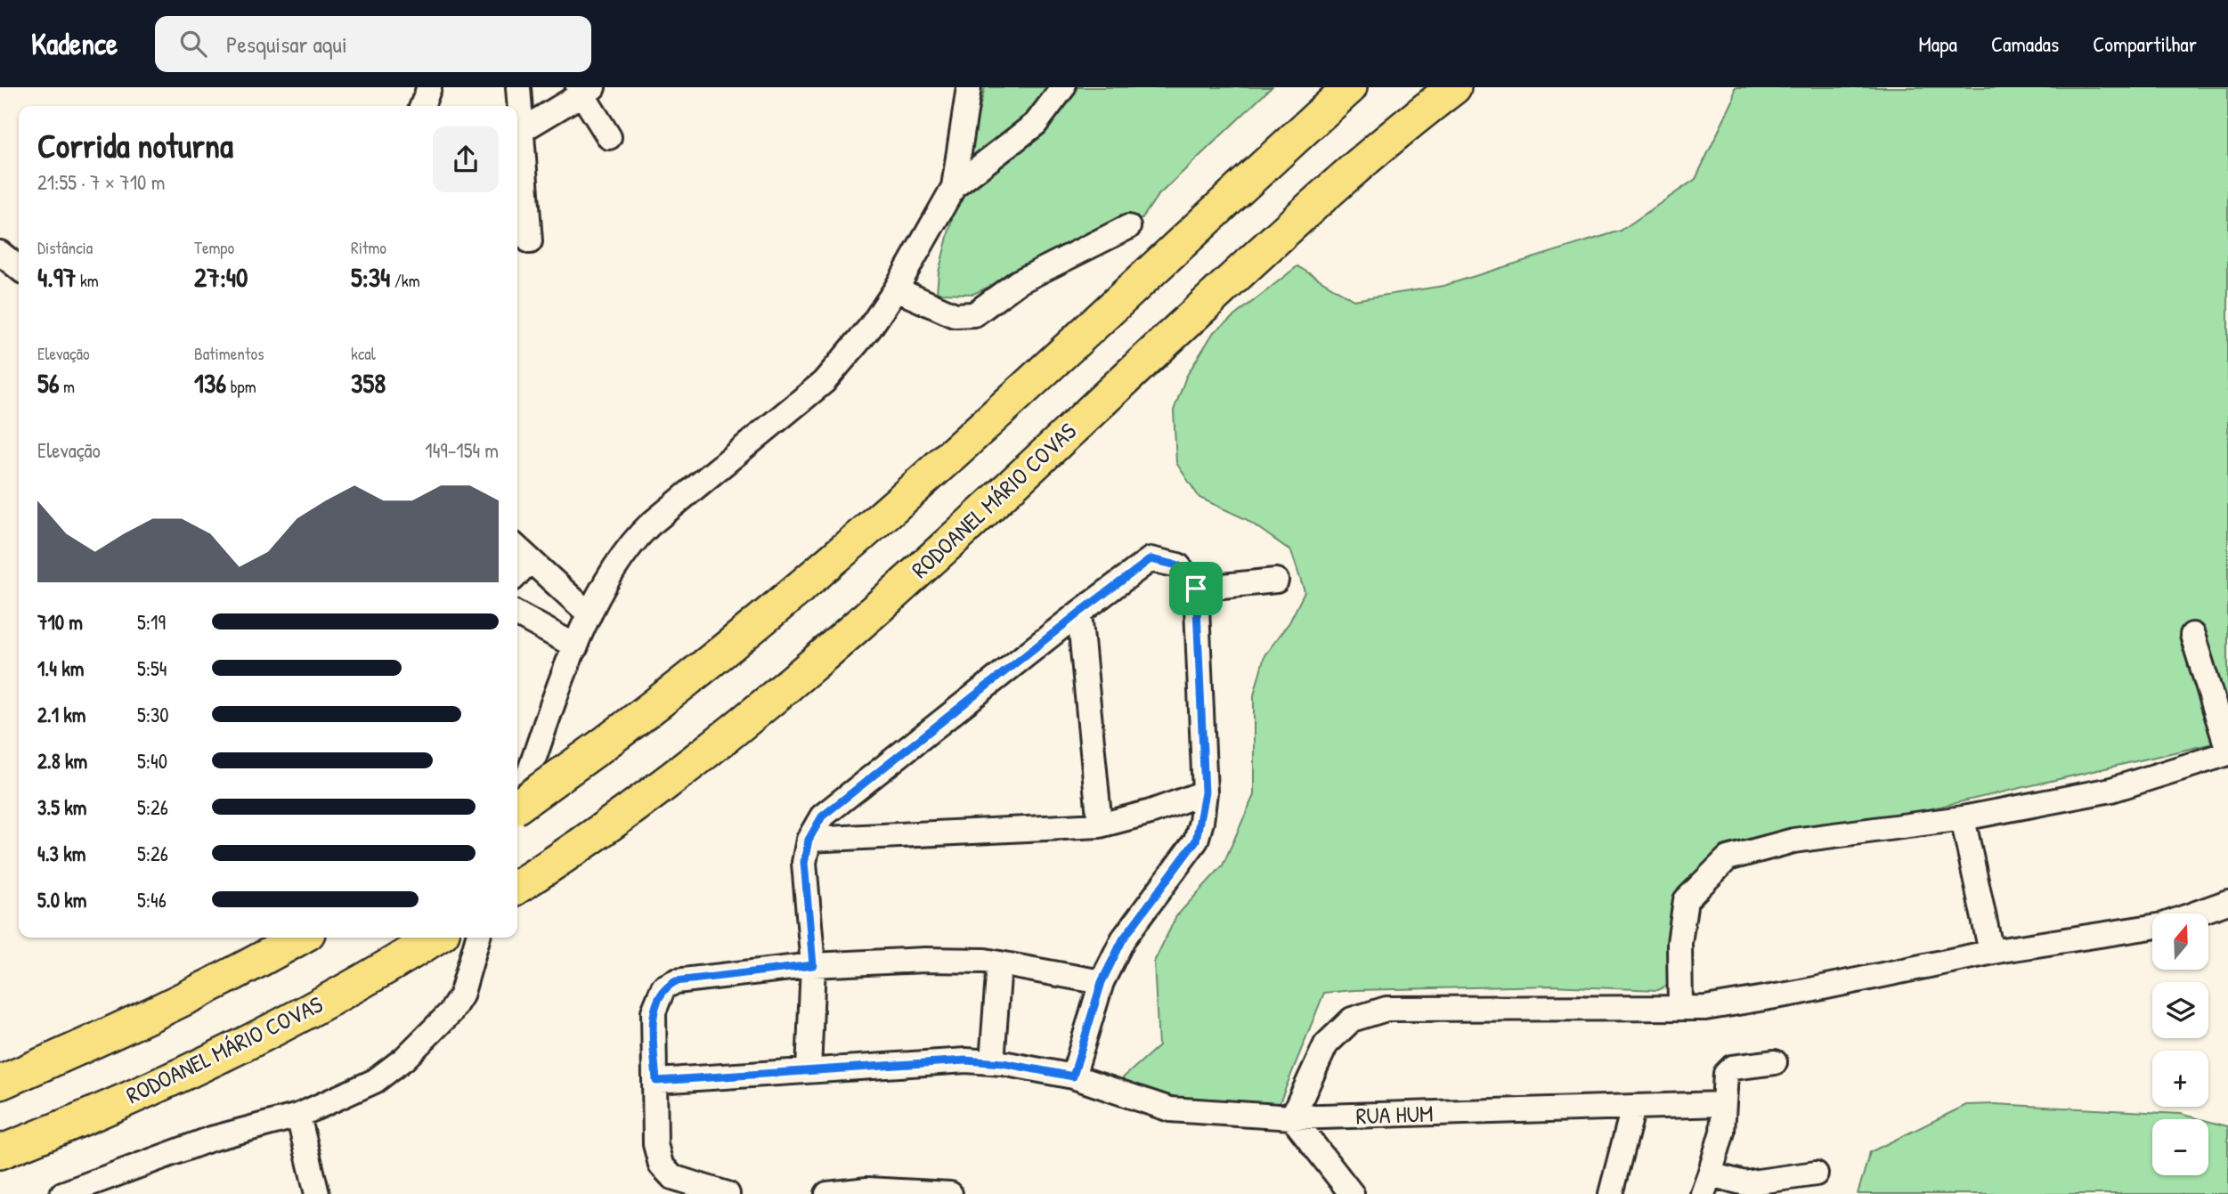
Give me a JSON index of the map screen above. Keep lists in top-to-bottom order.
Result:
{
  "streets": {
    "highway": ["RODOANEL MÁRIO COVAS"],
    "street": ["RUA HUM"]
  },
  "north": "top",
  "page": {
    "header": "Kadence",
    "search": "Pesquisar aqui",
    "nav": ["Mapa", "Camadas", "Compartilhar"],
    "heading": ["Corrida noturna", "21:55 · 7 × 710 m"],
    "stats": [
      ["Distância", "4.97 km"],
      ["Tempo", "27:40"],
      ["Ritmo", "5:34 /km"],
      ["Elevação", "56 m"],
      ["Batimentos", "136 bpm"],
      ["kcal", "358"]
    ],
    "chart": ["Elevação", "149–154 m"],
    "list": [
      {
        "name": "710 m",
        "note": "5:19"
      },
      {
        "name": "1.4 km",
        "note": "5:54"
      },
      {
        "name": "2.1 km",
        "note": "5:30"
      },
      {
        "name": "2.8 km",
        "note": "5:40"
      },
      {
        "name": "3.5 km",
        "note": "5:26"
      },
      {
        "name": "4.3 km",
        "note": "5:26"
      },
      {
        "name": "5.0 km",
        "note": "5:46"
      }
    ],
    "map_buttons": ["+", "−"]
  }
}
